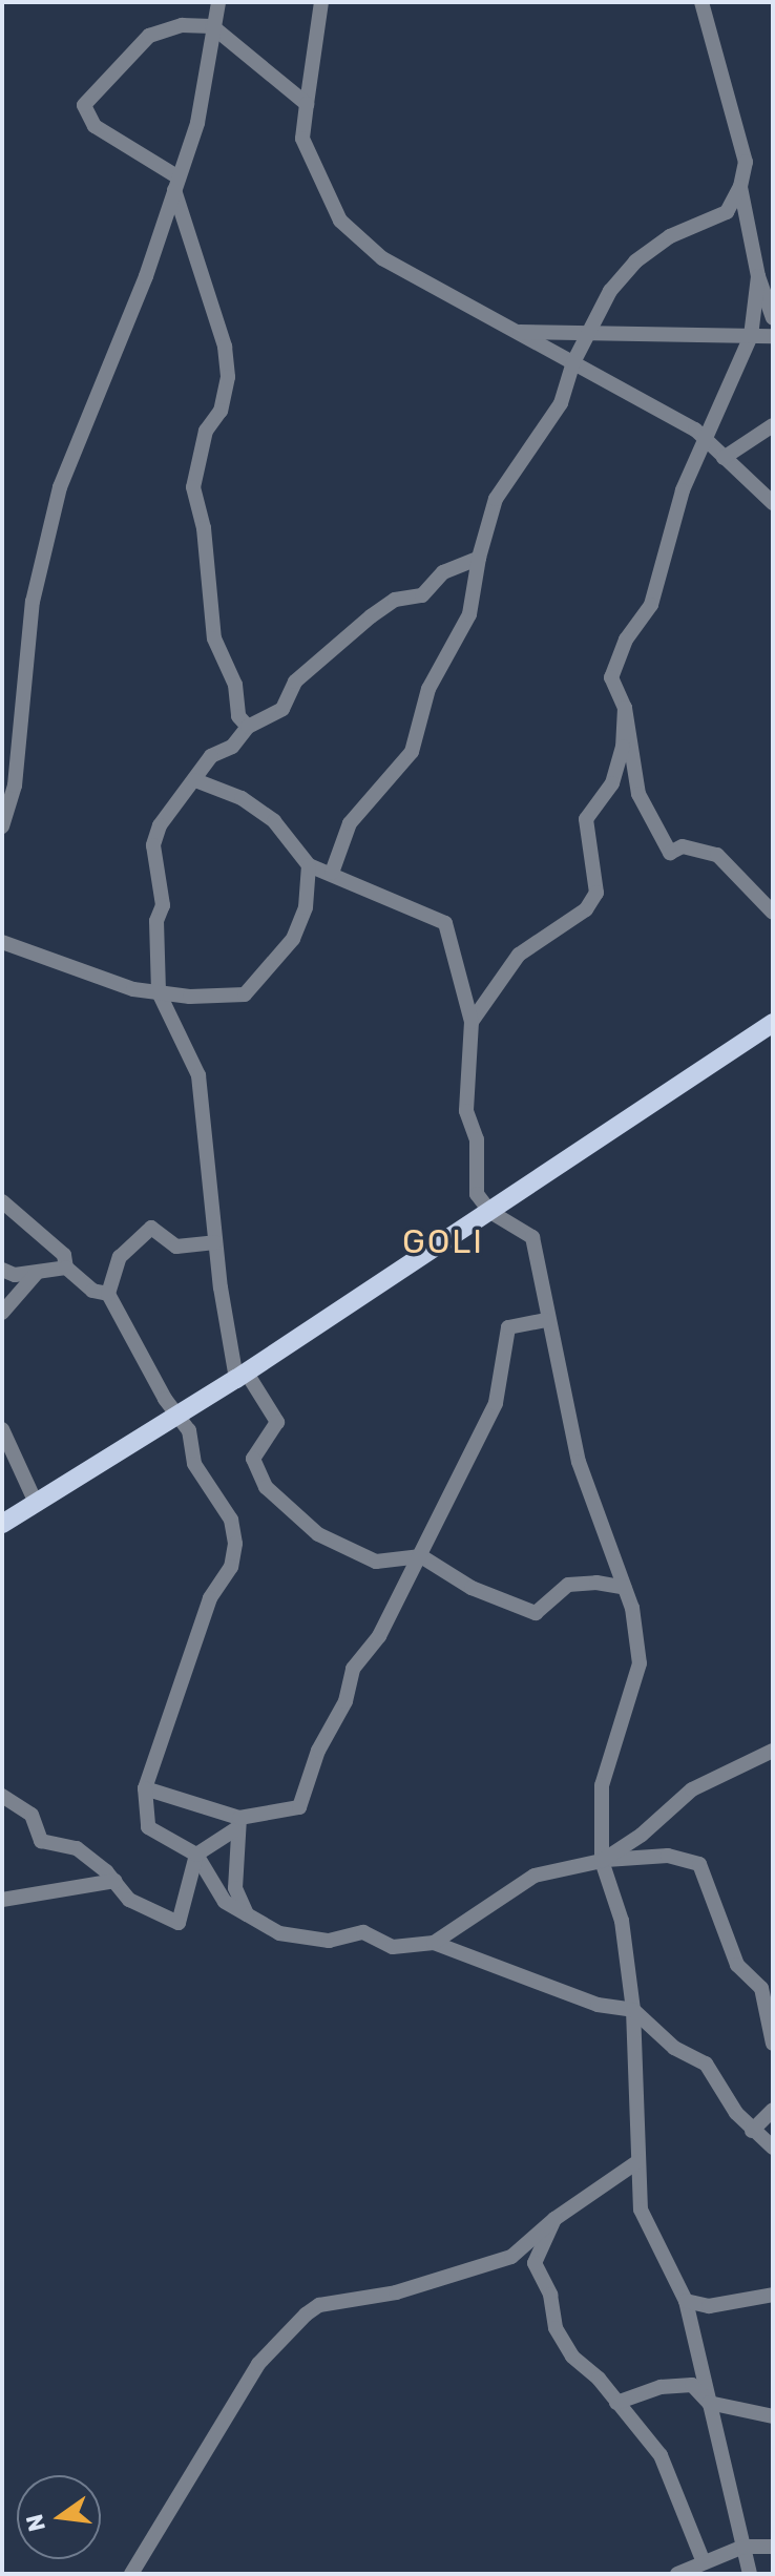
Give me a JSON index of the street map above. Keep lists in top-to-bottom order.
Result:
{
  "districts": ["GOLI"],
  "north": "left"
}
